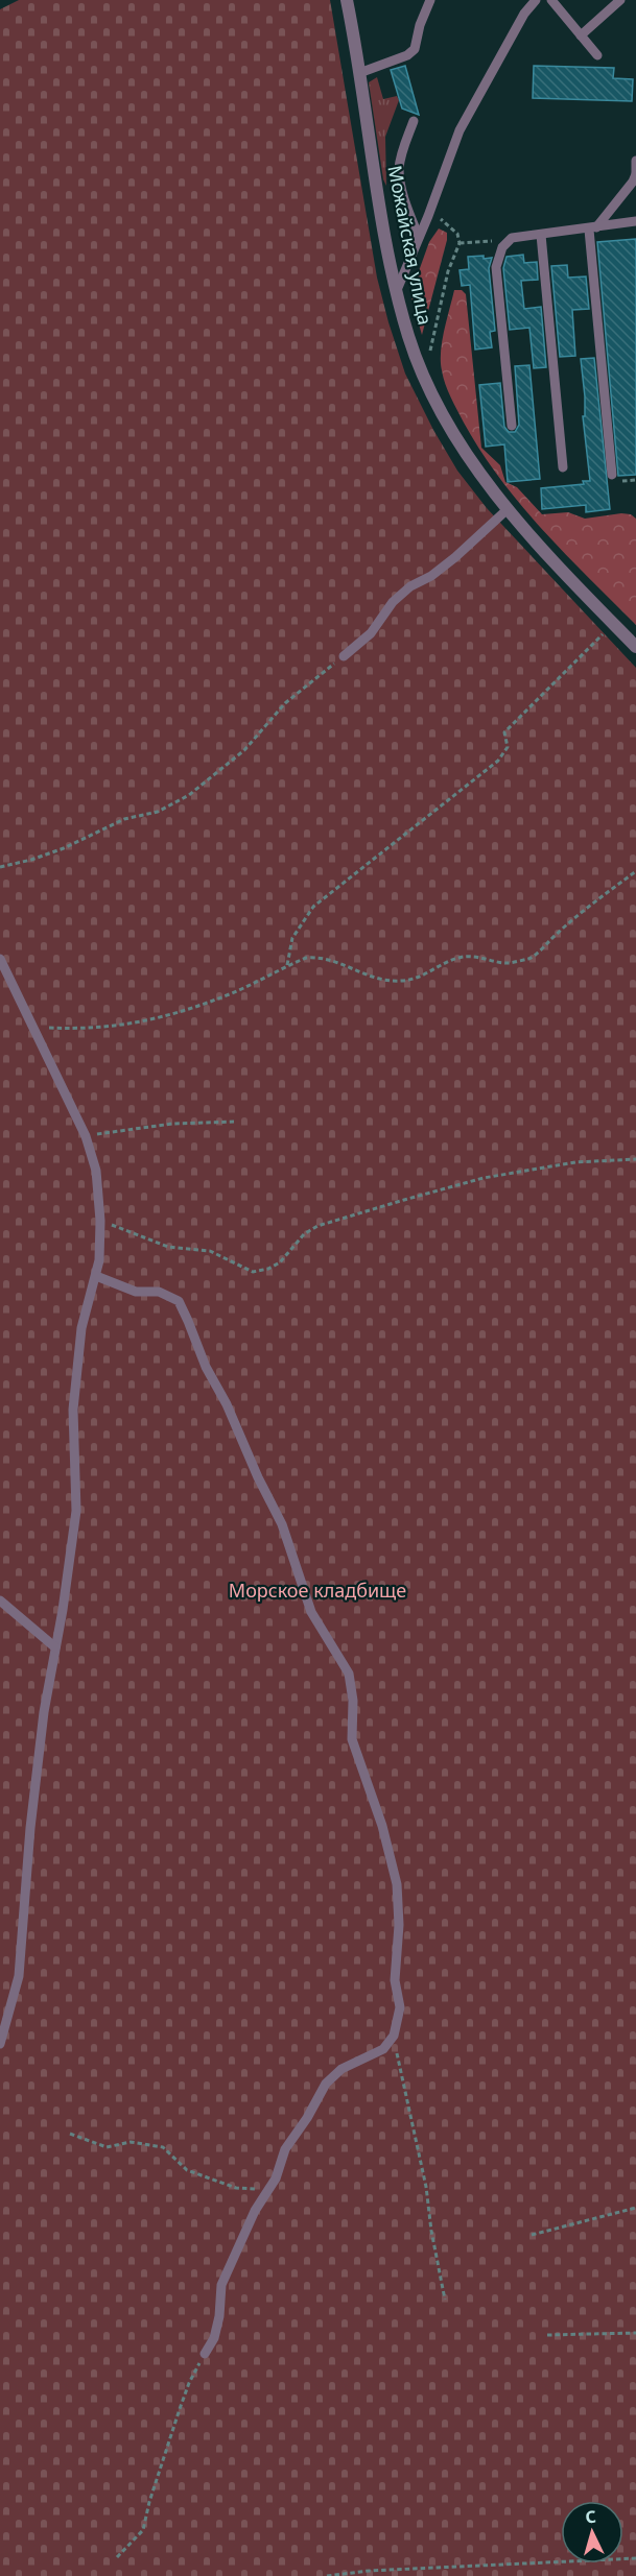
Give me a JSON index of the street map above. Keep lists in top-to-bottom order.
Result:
{
  "streets": {
    "street": ["Можайская улица"]
  },
  "parks": ["Морское кладбище"],
  "north": "top"
}
